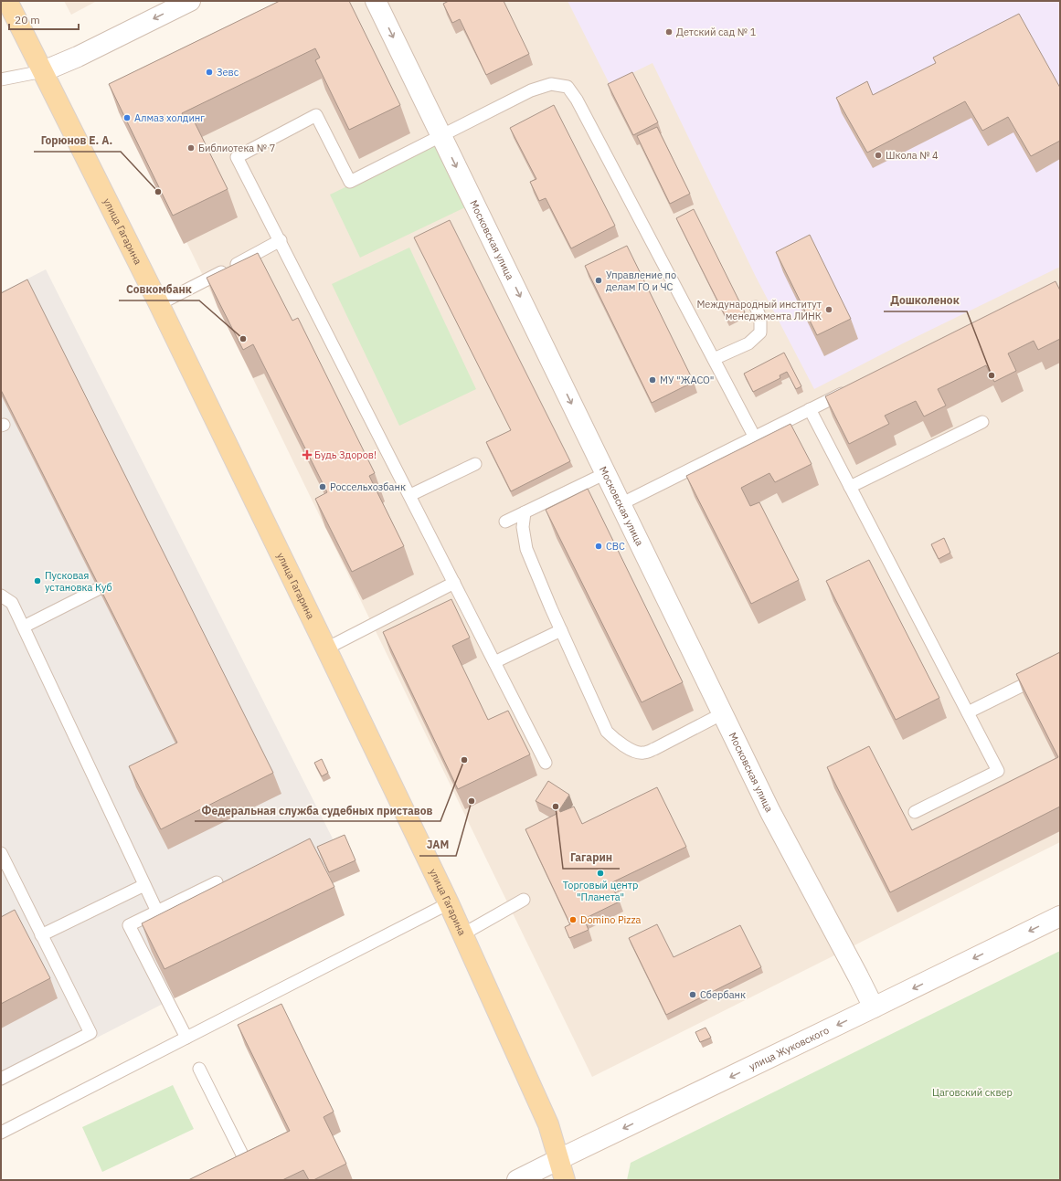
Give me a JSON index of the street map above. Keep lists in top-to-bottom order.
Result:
{
  "streets": {
    "main road": ["улица Гагарина"],
    "street": ["Московская улица", "улица Жуковского"]
  },
  "crossings": [
    ["улица Гагарина", "улица Жуковского"],
    ["Московская улица", "улица Жуковского"]
  ],
  "one_way": ["Московская улица", "улица Жуковского"],
  "parks": ["Цаговский сквер"],
  "places": {
    "other": [
      "Детский сад № 1",
      "Зевс",
      "Алмаз холдинг",
      "Библиотека № 7",
      "Школа № 4",
      "Горюнов Е. А.",
      "Управление по делам ГО и ЧС",
      "Международный институт менеджмента ЛИНК",
      "Совкомбанк",
      "Дошколенок",
      "МУ \"ЖАСО\"",
      "Россельхозбанк",
      "СВС",
      "Пусковая установка Куб",
      "Федеральная служба судебных приставов",
      "JAM",
      "Гагарин",
      "Торговый центр \"Планета\"",
      "Domino Pizza",
      "Сбербанк"
    ],
    "health": ["Будь Здоров!"]
  },
  "scale_bar": "20 m"
}
